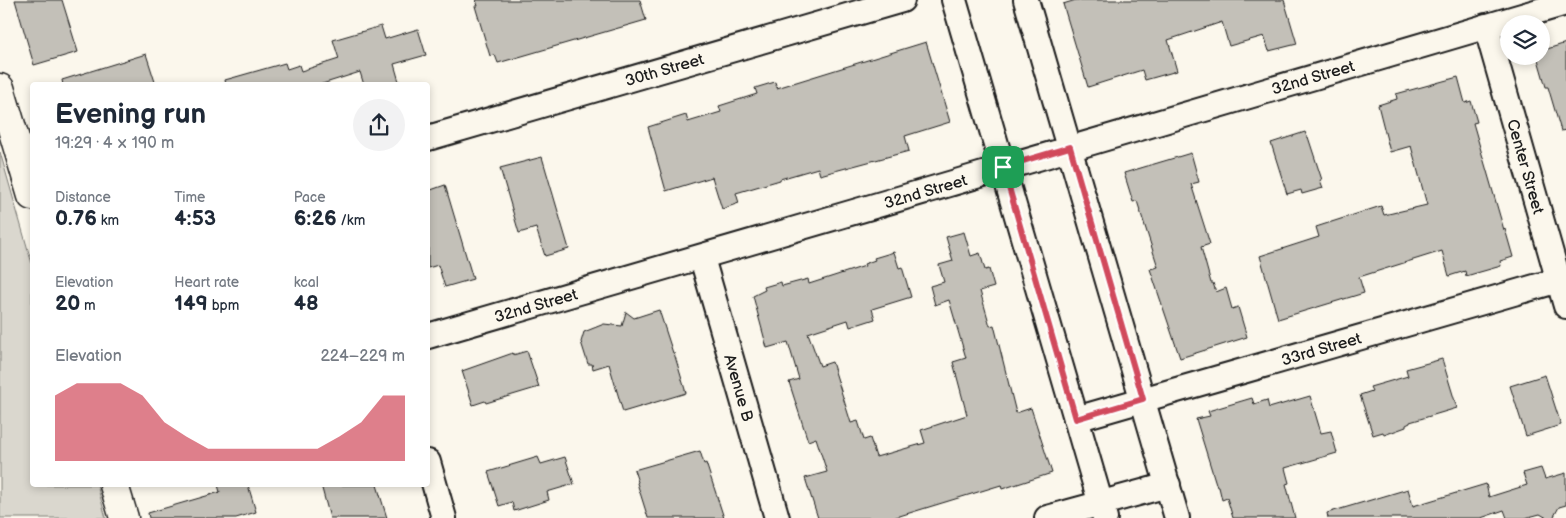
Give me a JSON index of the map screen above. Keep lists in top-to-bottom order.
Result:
{
  "streets": {
    "street": [
      "30th Street",
      "32nd Street",
      "Center Street",
      "33rd Street",
      "Avenue B"
    ]
  },
  "crossings": [
    ["32nd Street", "Center Street"],
    ["32nd Street", "Avenue B"],
    ["Center Street", "33rd Street"]
  ],
  "page": {
    "heading": ["Evening run", "19:29 · 4 × 190 m"],
    "stats": [
      ["Distance", "0.76 km"],
      ["Time", "4:53"],
      ["Pace", "6:26 /km"],
      ["Elevation", "20 m"],
      ["Heart rate", "149 bpm"],
      ["kcal", "48"]
    ],
    "chart": ["Elevation", "224–229 m"]
  }
}
